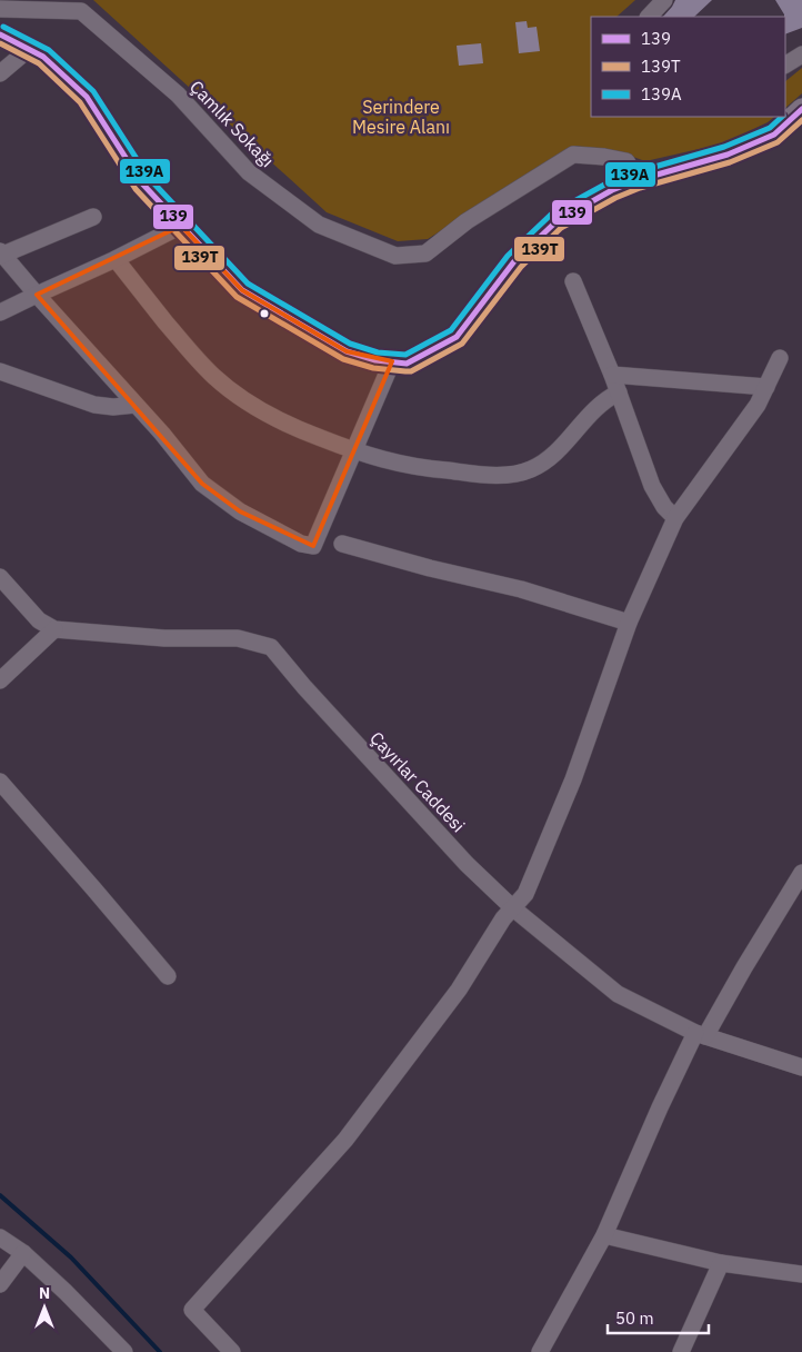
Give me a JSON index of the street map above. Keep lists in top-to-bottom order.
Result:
{
  "streets": {
    "street": ["Çamlık Sokağı", "Çayırlar Caddesi"]
  },
  "parks": ["Serindere Mesire Alanı"],
  "lines": ["transit line 139A", "transit line 139", "transit line 139T"],
  "legend": ["139", "139T", "139A"],
  "scale_bar": "50 m",
  "north": "top"
}
